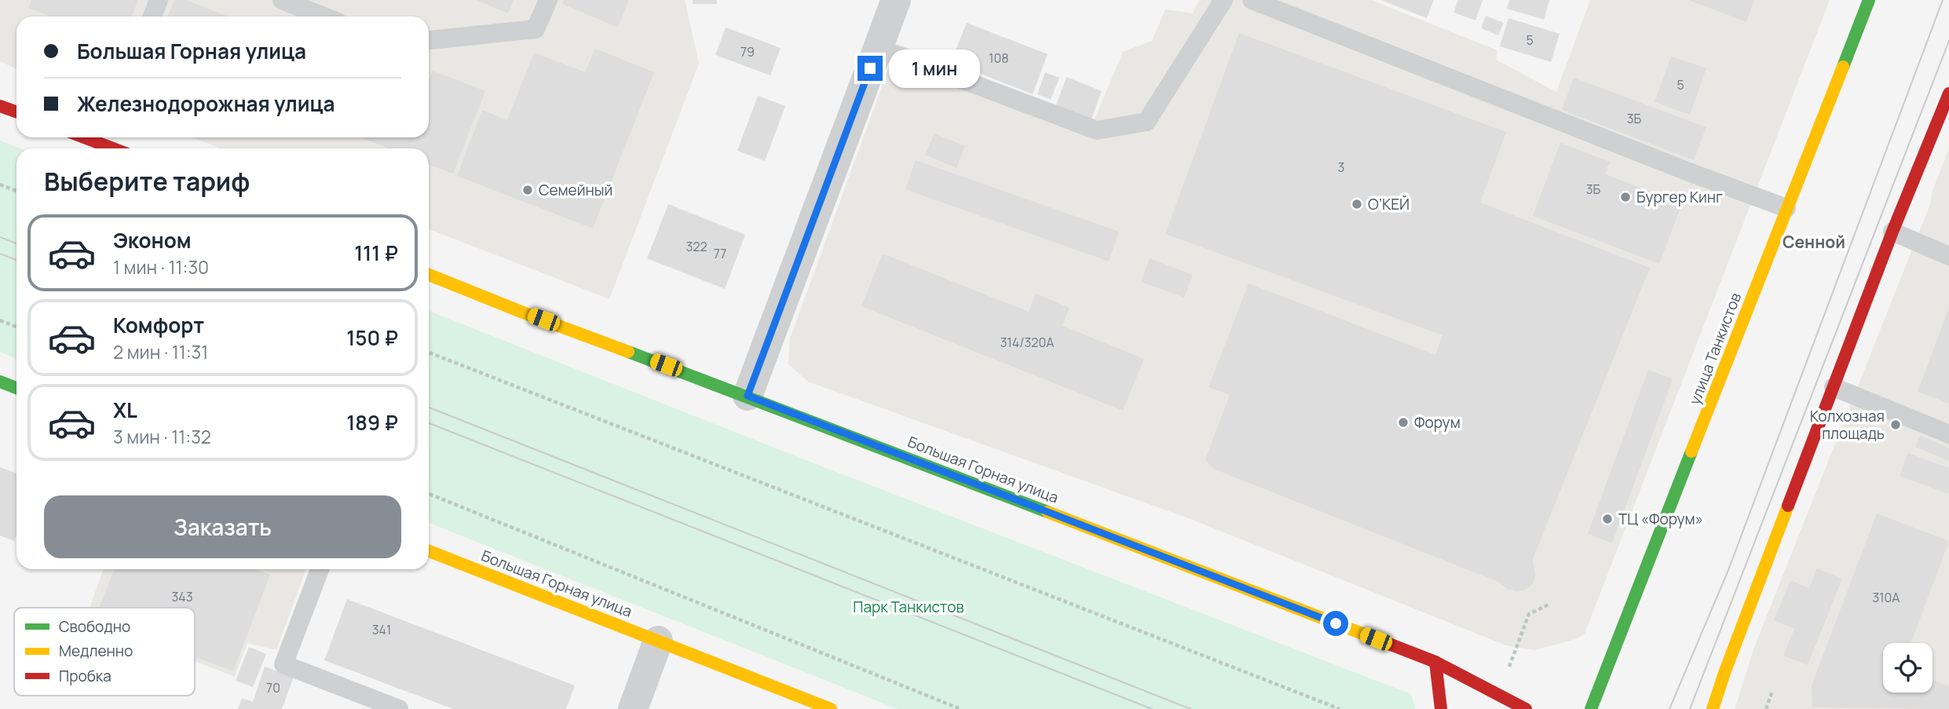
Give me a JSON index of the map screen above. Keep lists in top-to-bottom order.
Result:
{
  "streets": {
    "main road": ["улица Танкистов", "Большая Горная улица"]
  },
  "districts": ["Сенной"],
  "parks": ["Парк Танкистов"],
  "places": [
    "Семейный",
    "Бургер Кинг",
    "О’КЕЙ",
    "Форум",
    "Колхозная площадь",
    "ТЦ «Форум»"
  ],
  "house_numbers": [
    "5",
    "79",
    "108",
    "5",
    "3Б",
    "3",
    "3Б",
    "322",
    "77",
    "314/320А",
    "343",
    "310А",
    "341",
    "70"
  ],
  "legend": ["Свободно", "Медленно", "Пробка"],
  "page": {
    "banner": ["Большая Горная улица", "Железнодорожная улица"],
    "bubble": "1 мин",
    "heading": "Выберите тариф",
    "list": [
      {
        "name": "Эконом",
        "note": "1 мин · 11:30",
        "value": "111 ₽"
      },
      {
        "name": "Комфорт",
        "note": "2 мин · 11:31",
        "value": "150 ₽"
      },
      {
        "name": "XL",
        "note": "3 мин · 11:32",
        "value": "189 ₽"
      }
    ],
    "buttons": "Заказать"
  }
}
